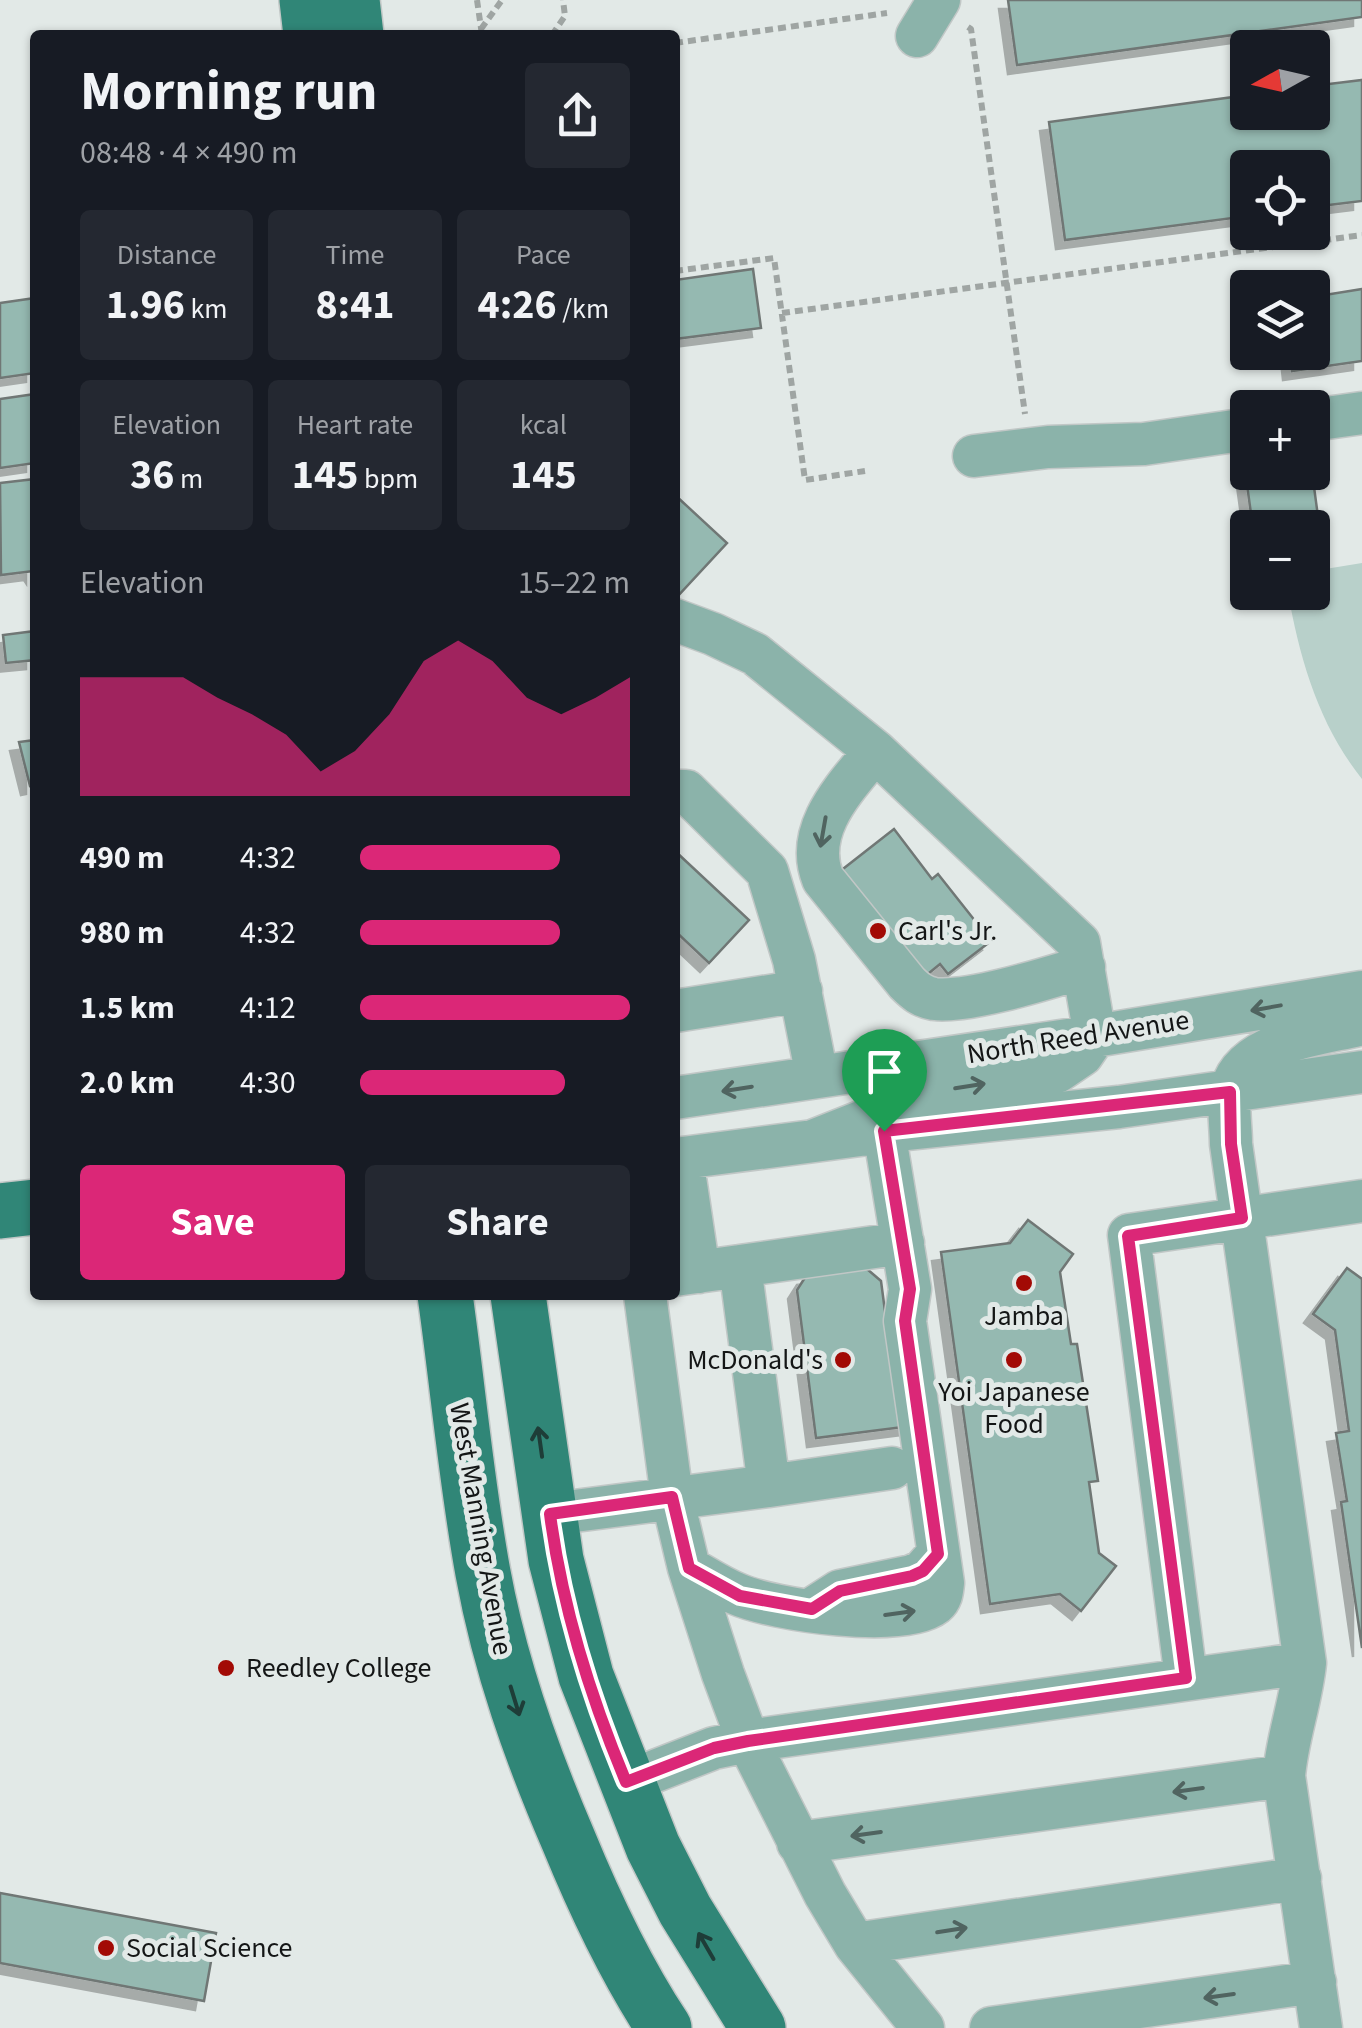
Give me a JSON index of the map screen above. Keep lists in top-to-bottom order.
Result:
{
  "streets": {
    "main road": ["West Manning Avenue"],
    "street": ["North Reed Avenue"]
  },
  "places": [
    "Carl's Jr.",
    "Jamba",
    "McDonald's",
    "Yoi Japanese Food",
    "Reedley College",
    "Social Science"
  ],
  "north": "left",
  "page": {
    "map_buttons": ["+", "−"],
    "heading": ["Morning run", "08:48 · 4 × 490 m"],
    "stats": [
      ["Distance", "1.96 km"],
      ["Time", "8:41"],
      ["Pace", "4:26 /km"],
      ["Elevation", "36 m"],
      ["Heart rate", "145 bpm"],
      ["kcal", "145"]
    ],
    "chart": ["Elevation", "15–22 m"],
    "list": [
      {
        "name": "490 m",
        "note": "4:32"
      },
      {
        "name": "980 m",
        "note": "4:32"
      },
      {
        "name": "1.5 km",
        "note": "4:12"
      },
      {
        "name": "2.0 km",
        "note": "4:30"
      }
    ],
    "buttons": ["Save", "Share"]
  }
}
